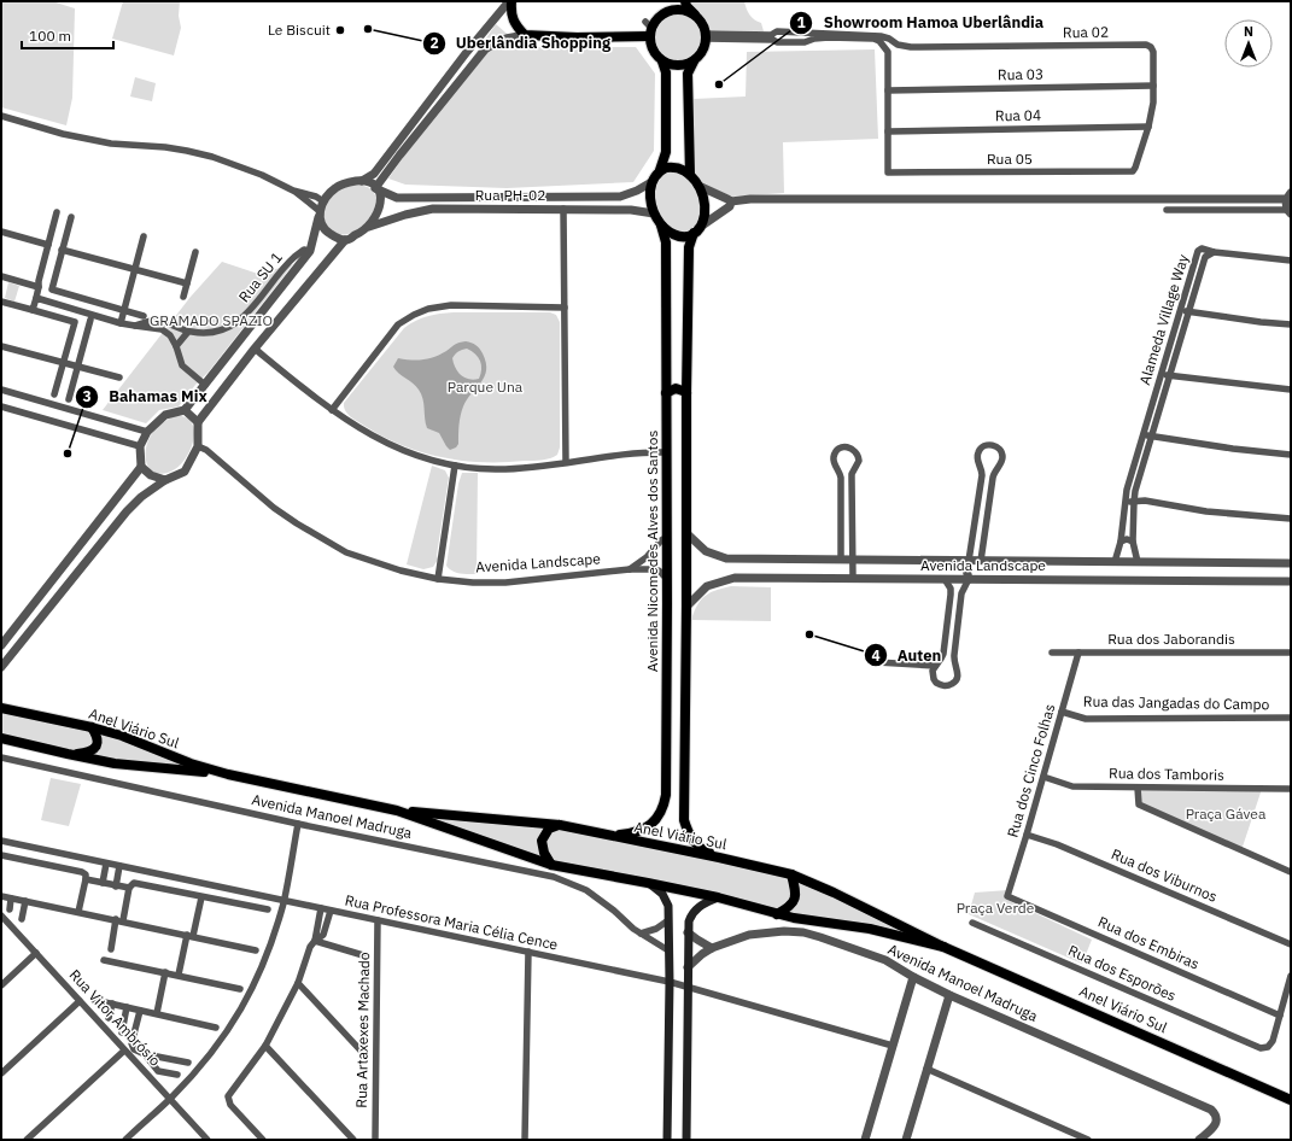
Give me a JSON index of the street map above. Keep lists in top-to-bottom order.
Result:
{
  "streets": {
    "main road": ["Avenida Nicomedes Alves dos Santos", "Anel Viário Sul"],
    "street": [
      "Rua 02",
      "Rua 03",
      "Rua 04",
      "Rua 05",
      "Rua PH-02",
      "Rua SU 1",
      "Alameda Village Way",
      "Avenida Landscape",
      "Rua dos Jaborandis",
      "Rua das Jangadas do Campo",
      "Rua dos Cinco Folhas",
      "Rua dos Tamboris",
      "Avenida Manoel Madruga",
      "Rua dos Viburnos",
      "Rua Professora Maria Célia Cence",
      "Rua dos Embiras",
      "Rua dos Esporões",
      "Rua Vitor Ambrósio",
      "Rua Artaxexes Machado"
    ]
  },
  "crossings": [
    ["Rua 02", "Rua 03"],
    ["Rua 04", "Rua 05"],
    ["Rua PH-02", "Avenida Nicomedes Alves dos Santos"],
    ["Alameda Village Way", "Avenida Landscape"],
    ["Avenida Nicomedes Alves dos Santos", "Avenida Landscape"],
    ["Avenida Nicomedes Alves dos Santos", "Anel Viário Sul"],
    ["Rua dos Jaborandis", "Rua dos Cinco Folhas"],
    ["Rua das Jangadas do Campo", "Rua dos Cinco Folhas"],
    ["Rua dos Cinco Folhas", "Rua dos Tamboris"],
    ["Rua dos Cinco Folhas", "Rua dos Viburnos"],
    ["Rua dos Cinco Folhas", "Rua dos Embiras"],
    ["Rua Professora Maria Célia Cence", "Rua Artaxexes Machado"],
    ["Rua dos Embiras", "Rua dos Esporões"]
  ],
  "parks": [
    "GRAMADO SPAZIO",
    "Parque Una",
    "Praça Gávea",
    "Praça Verde"
  ],
  "places": [
    "Uberlândia Shopping",
    "Le Biscuit",
    "Showroom Hamoa Uberlândia",
    "Bahamas Mix",
    "Auten"
  ],
  "scale_bar": "100 m",
  "north": "top"
}
